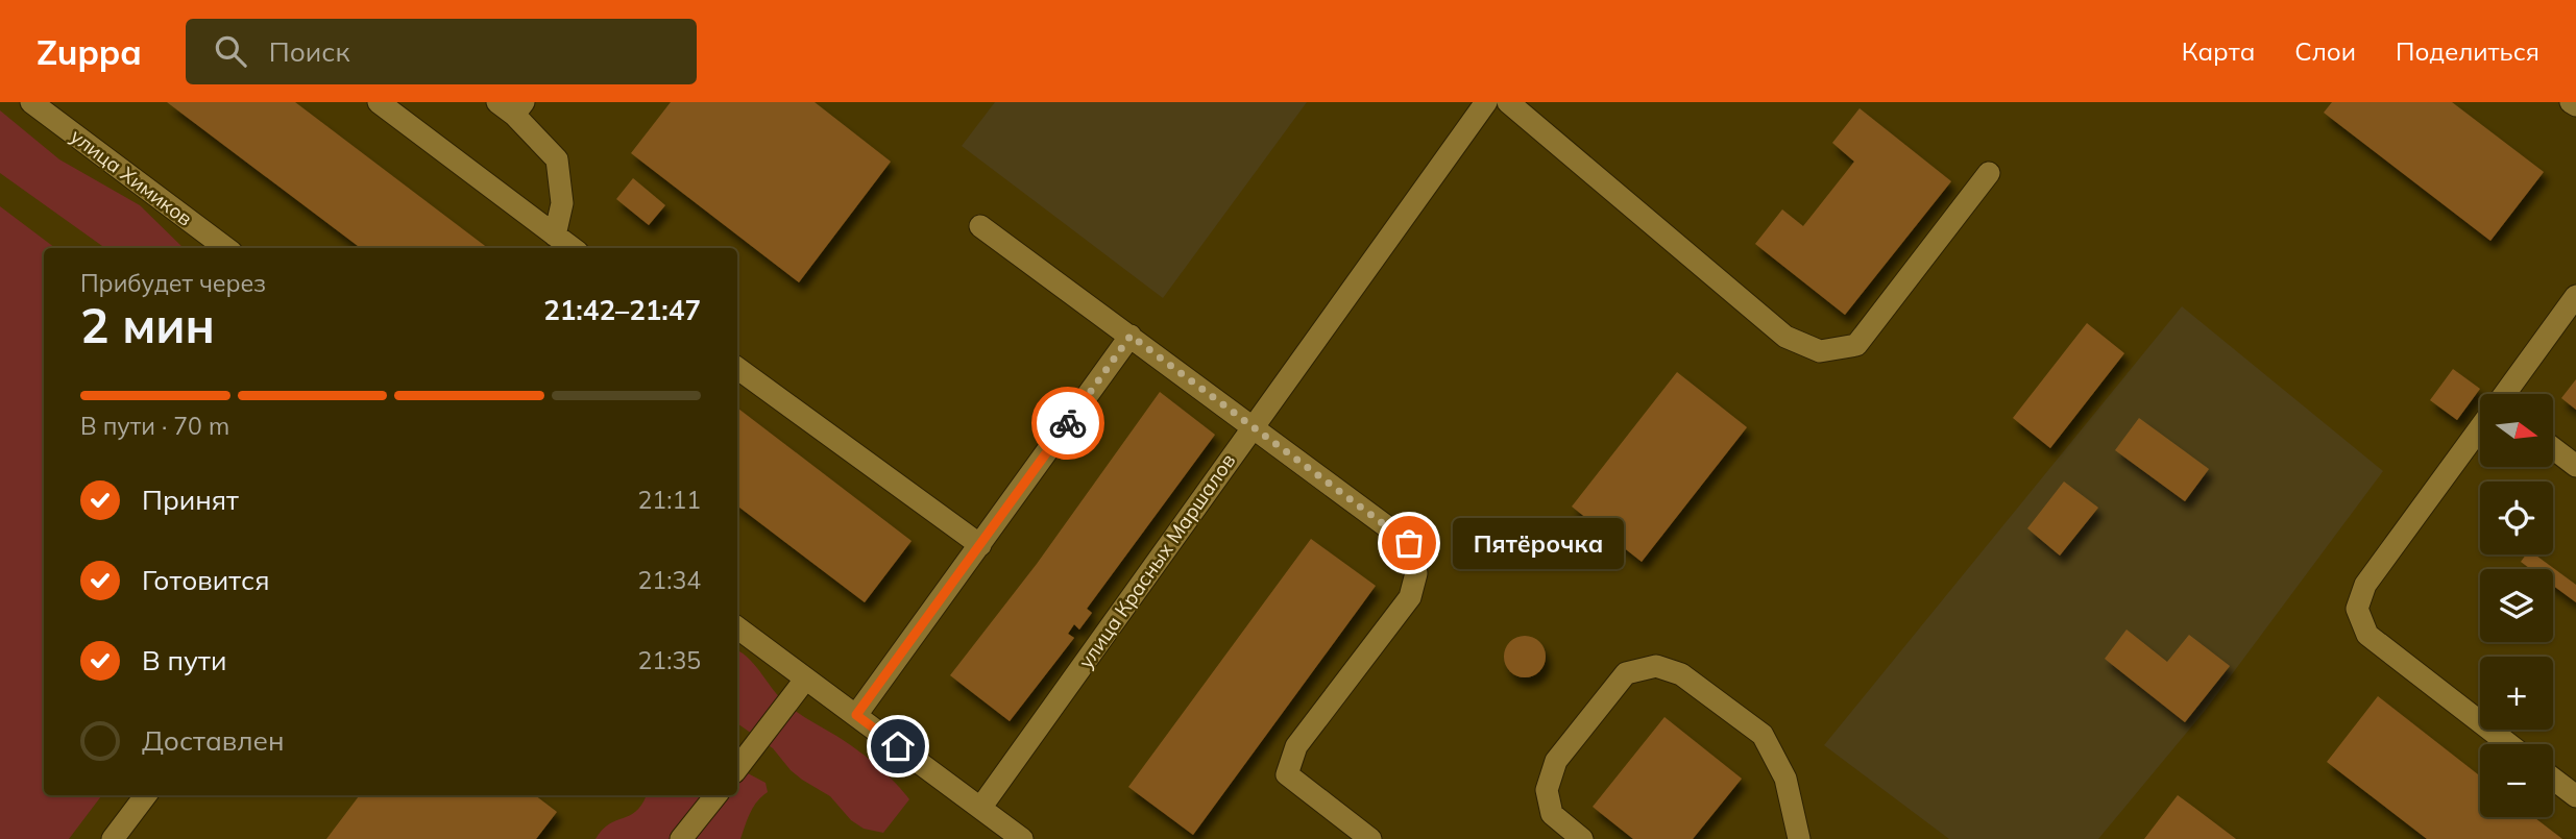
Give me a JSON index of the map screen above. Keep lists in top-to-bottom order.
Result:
{
  "streets": {
    "street": ["улица Химиков", "улица Красных Маршалов"]
  },
  "places": ["Пятёрочка"],
  "north": "right",
  "page": {
    "header": "Zuppa",
    "search": "Поиск",
    "nav": ["Карта", "Слои", "Поделиться"],
    "heading": ["2 мин", "Прибудет через", "21:42–21:47"],
    "bar": "В пути · 70 m",
    "map_buttons": ["+", "−"],
    "list": [
      ["Принят", "21:11"],
      ["Готовится", "21:34"],
      ["В пути", "21:35"],
      "Доставлен"
    ],
    "bubble": "Пятёрочка"
  }
}
